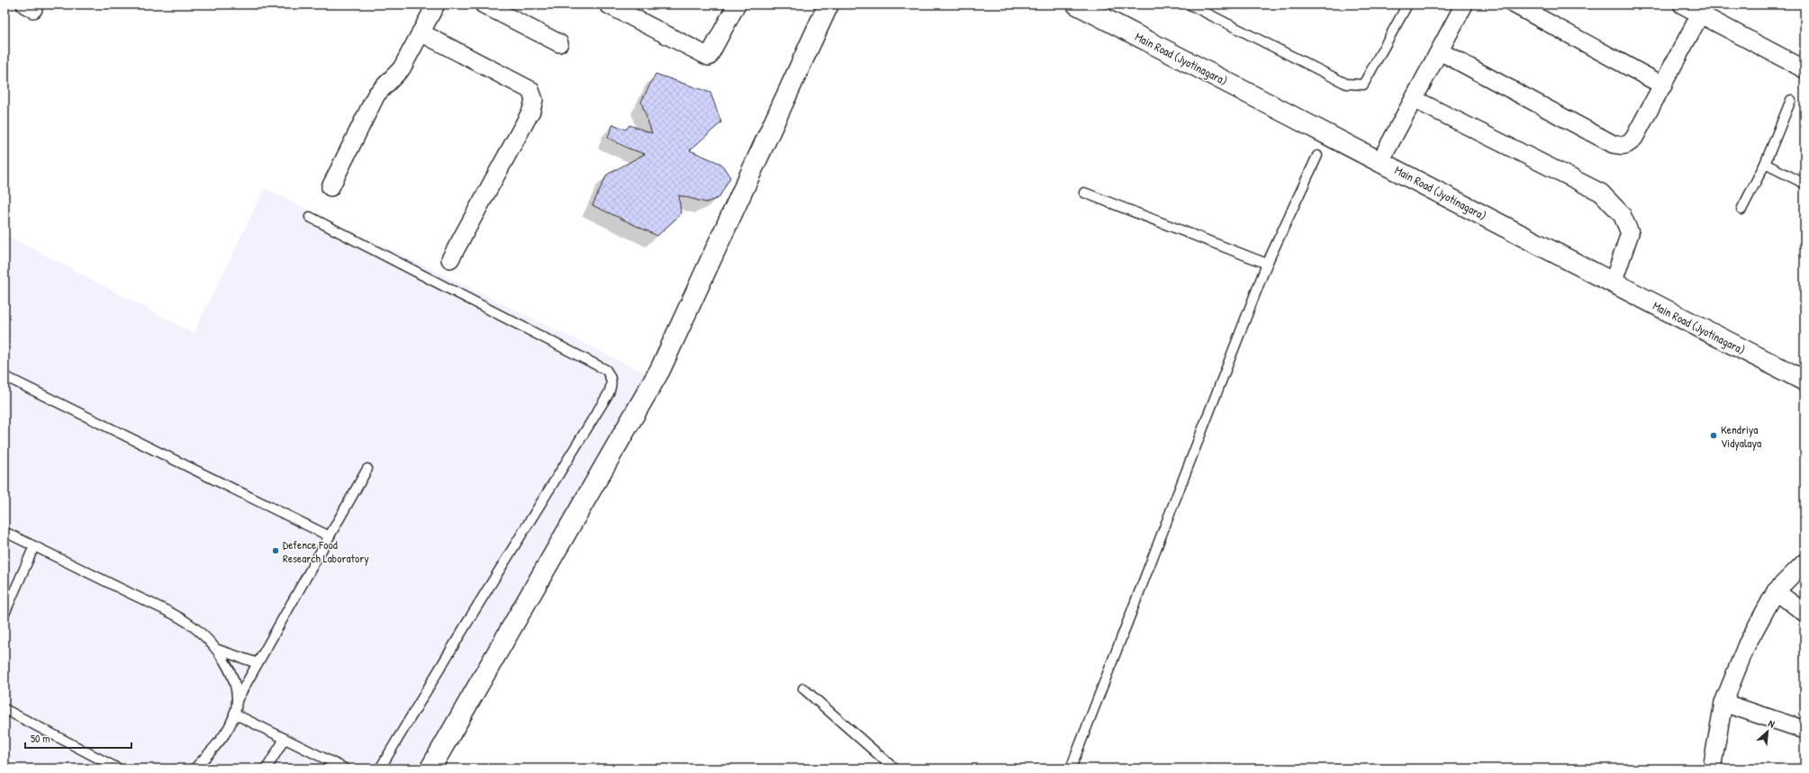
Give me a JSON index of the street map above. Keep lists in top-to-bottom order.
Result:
{
  "streets": {
    "street": ["Main Road (Jyotinagara)"]
  },
  "places": ["Kendriya Vidyalaya", "Defence Food Research Laboratory"],
  "scale_bar": "50 m",
  "north": "top right"
}
